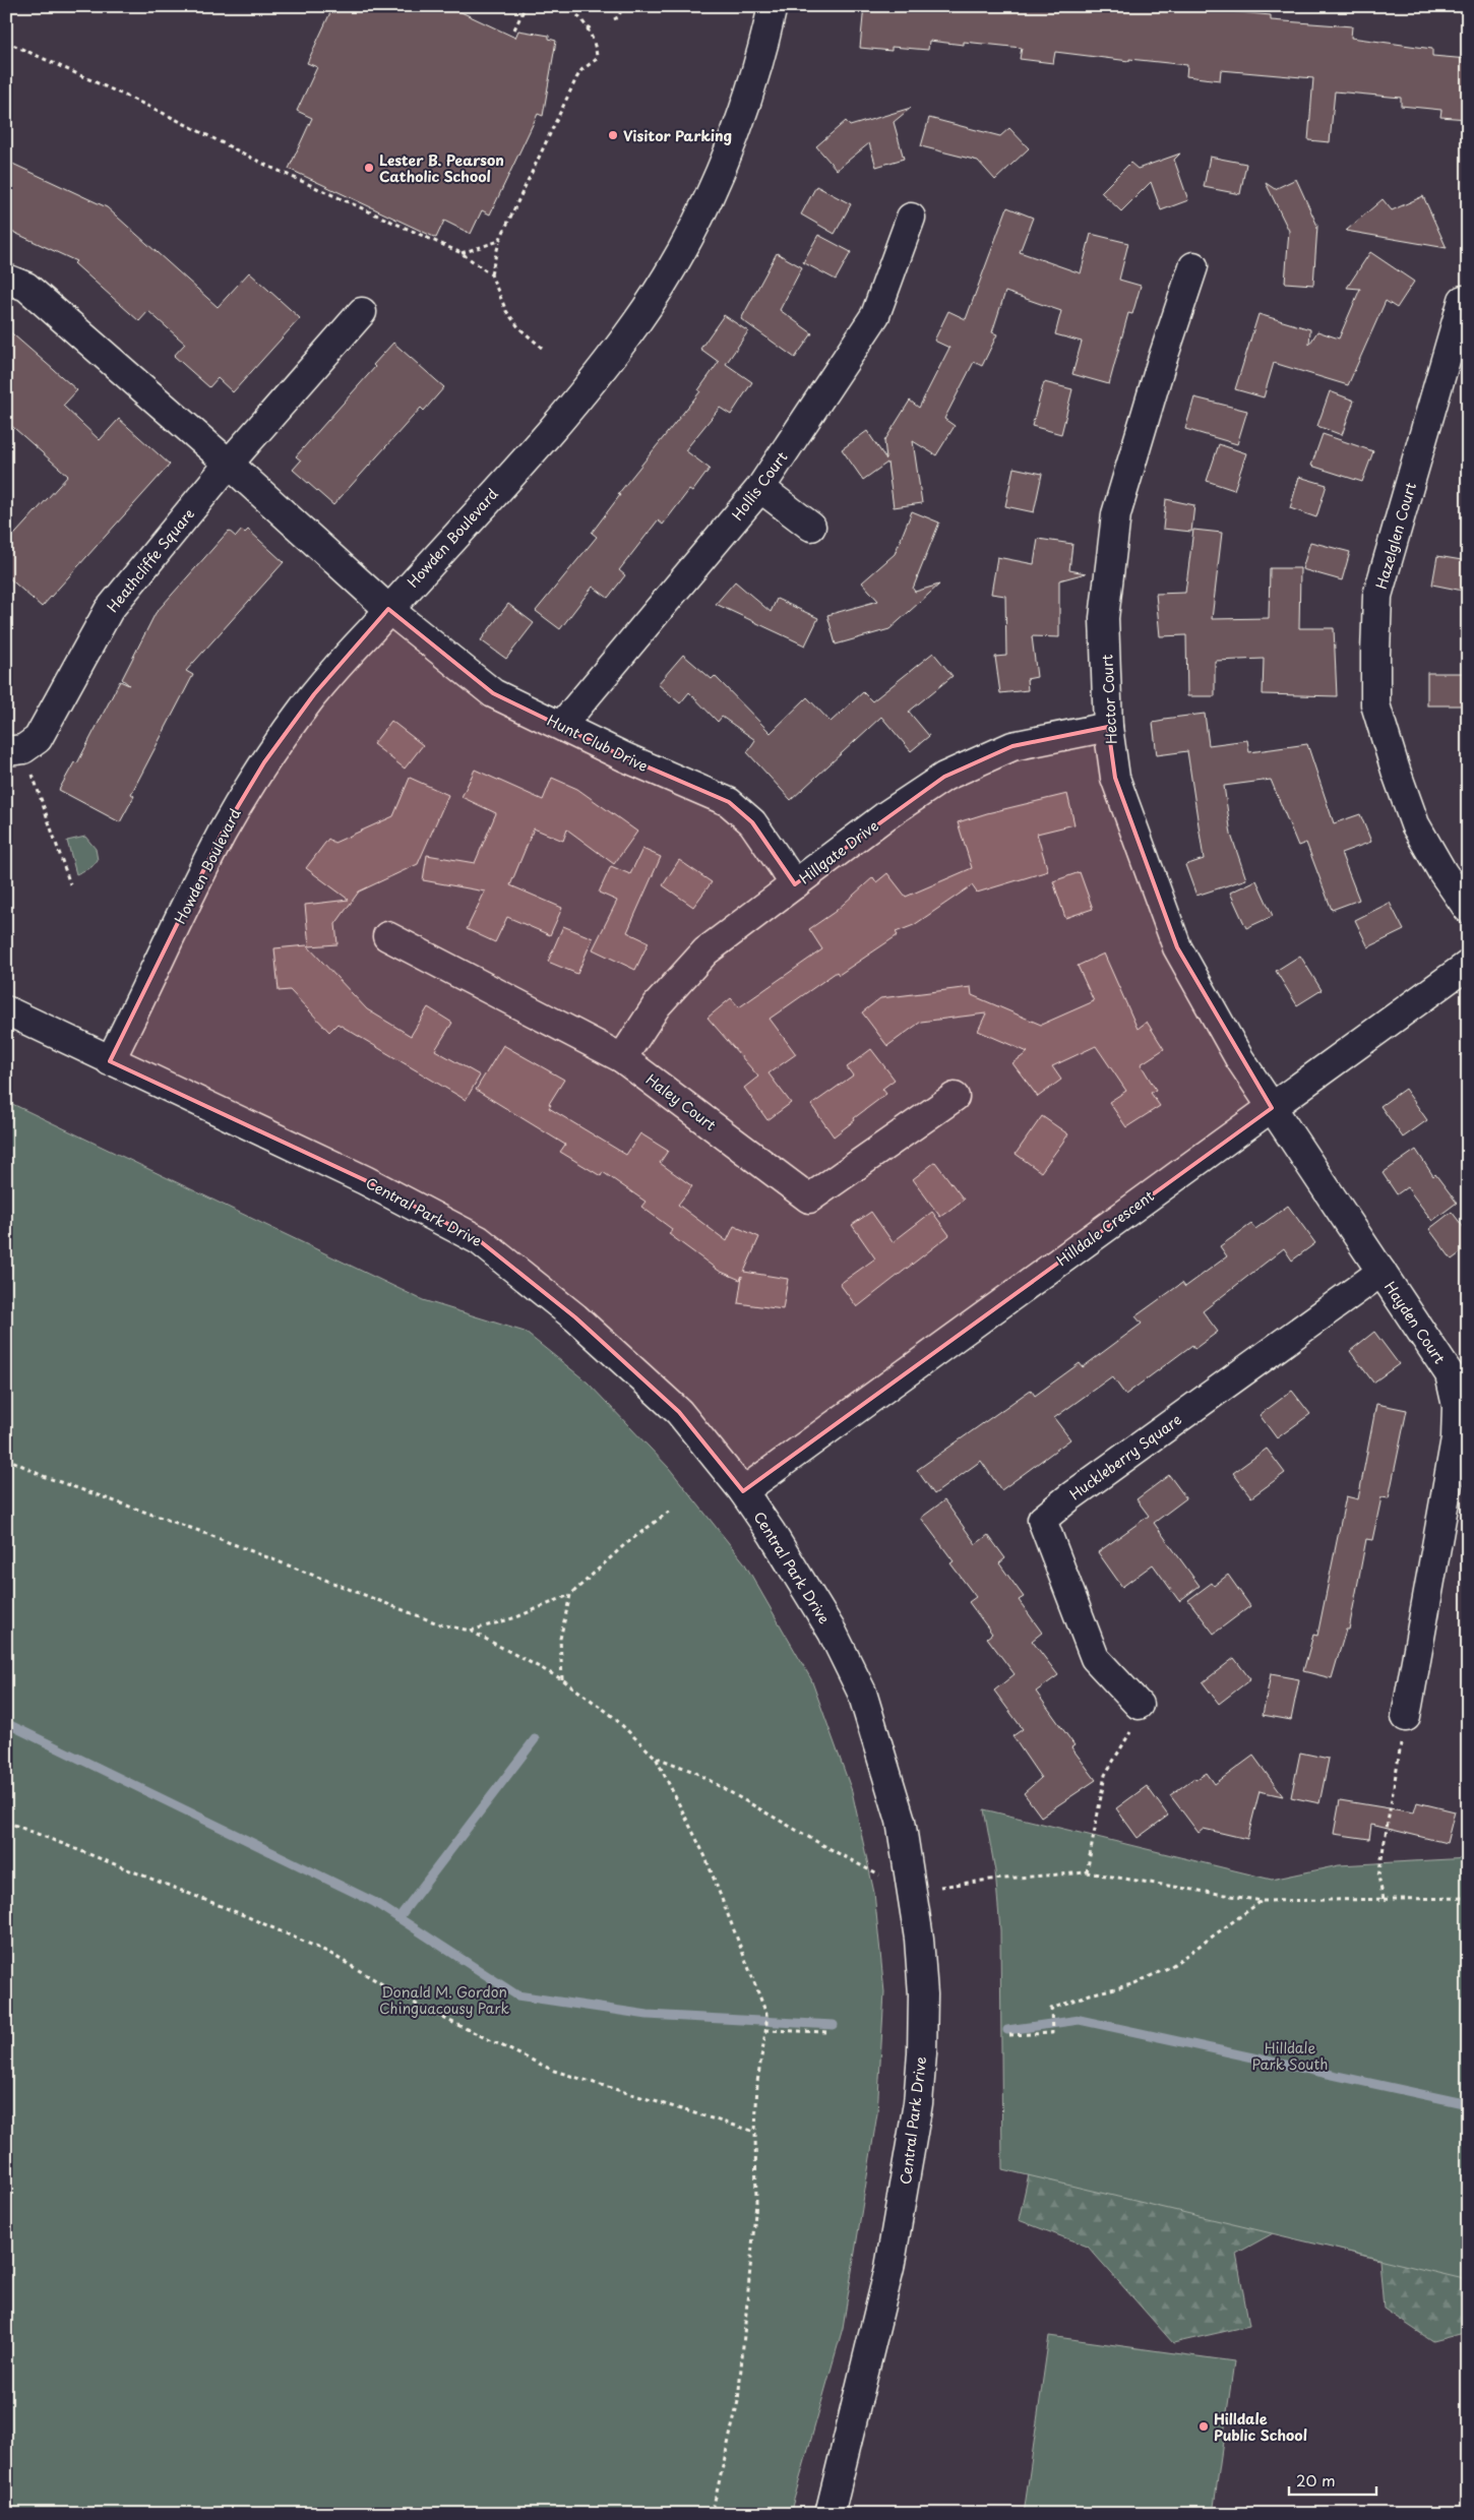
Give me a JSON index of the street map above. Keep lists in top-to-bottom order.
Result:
{
  "streets": {
    "street": [
      "Hollis Court",
      "Hazelglen Court",
      "Howden Boulevard",
      "Heathcliffe Square",
      "Hector Court",
      "Hunt Club Drive",
      "Hillgate Drive",
      "Haley Court",
      "Central Park Drive",
      "Hilldale Crescent",
      "Hayden Court",
      "Huckleberry Square"
    ]
  },
  "crossings": [
    ["Hollis Court", "Hunt Club Drive"],
    ["Howden Boulevard", "Hunt Club Drive"],
    ["Howden Boulevard", "Central Park Drive"],
    ["Hector Court", "Hillgate Drive"],
    ["Hector Court", "Hilldale Crescent"],
    ["Hector Court", "Hayden Court"],
    ["Hunt Club Drive", "Hillgate Drive"],
    ["Hillgate Drive", "Haley Court"],
    ["Central Park Drive", "Hilldale Crescent"],
    ["Hilldale Crescent", "Hayden Court"],
    ["Hayden Court", "Huckleberry Square"]
  ],
  "parks": ["Donald M. Gordon Chinguacousy Park", "Hilldale Park South"],
  "places": ["Visitor Parking", "Lester B. Pearson Catholic School", "Hilldale Public School"],
  "scale_bar": "20 m"
}
